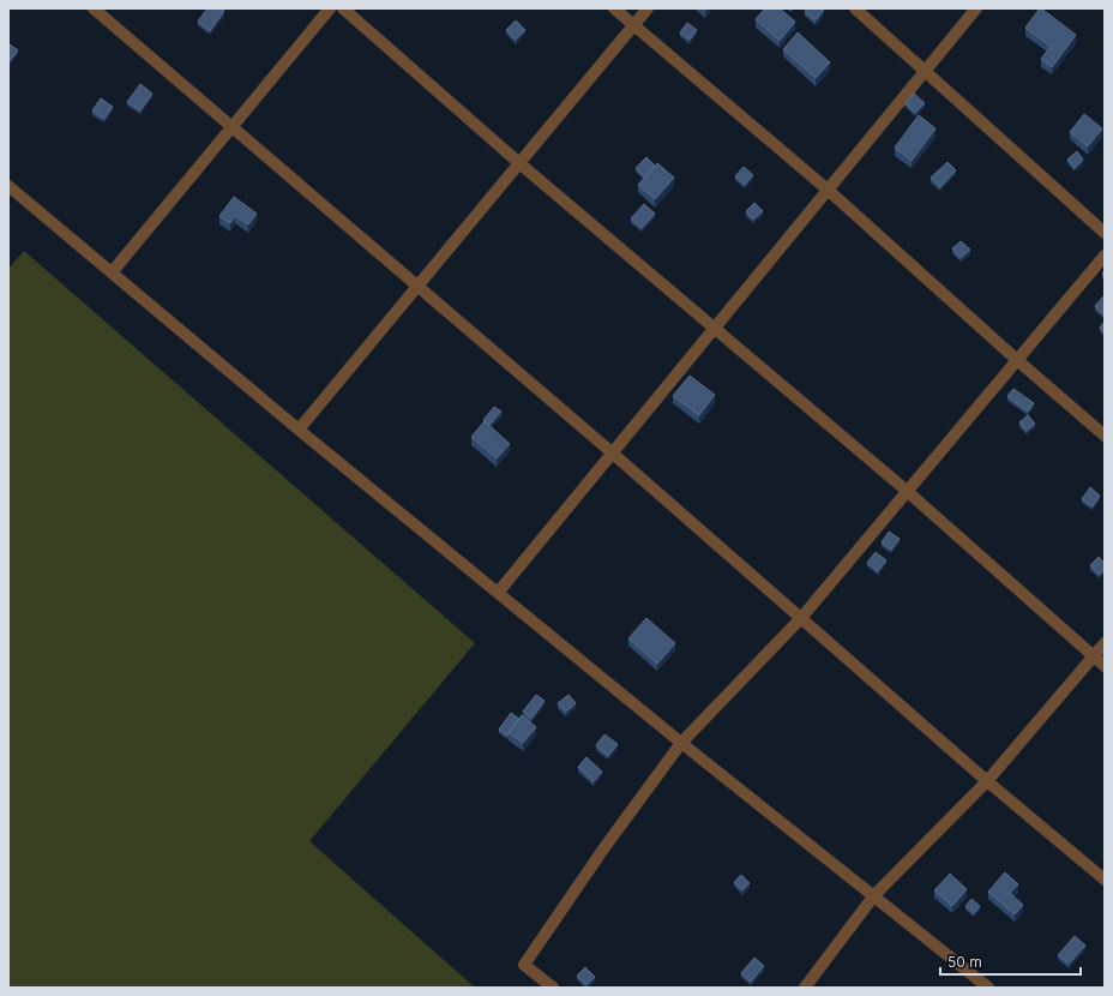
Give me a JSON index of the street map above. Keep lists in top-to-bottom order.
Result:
{
  "scale_bar": "50 m"
}
